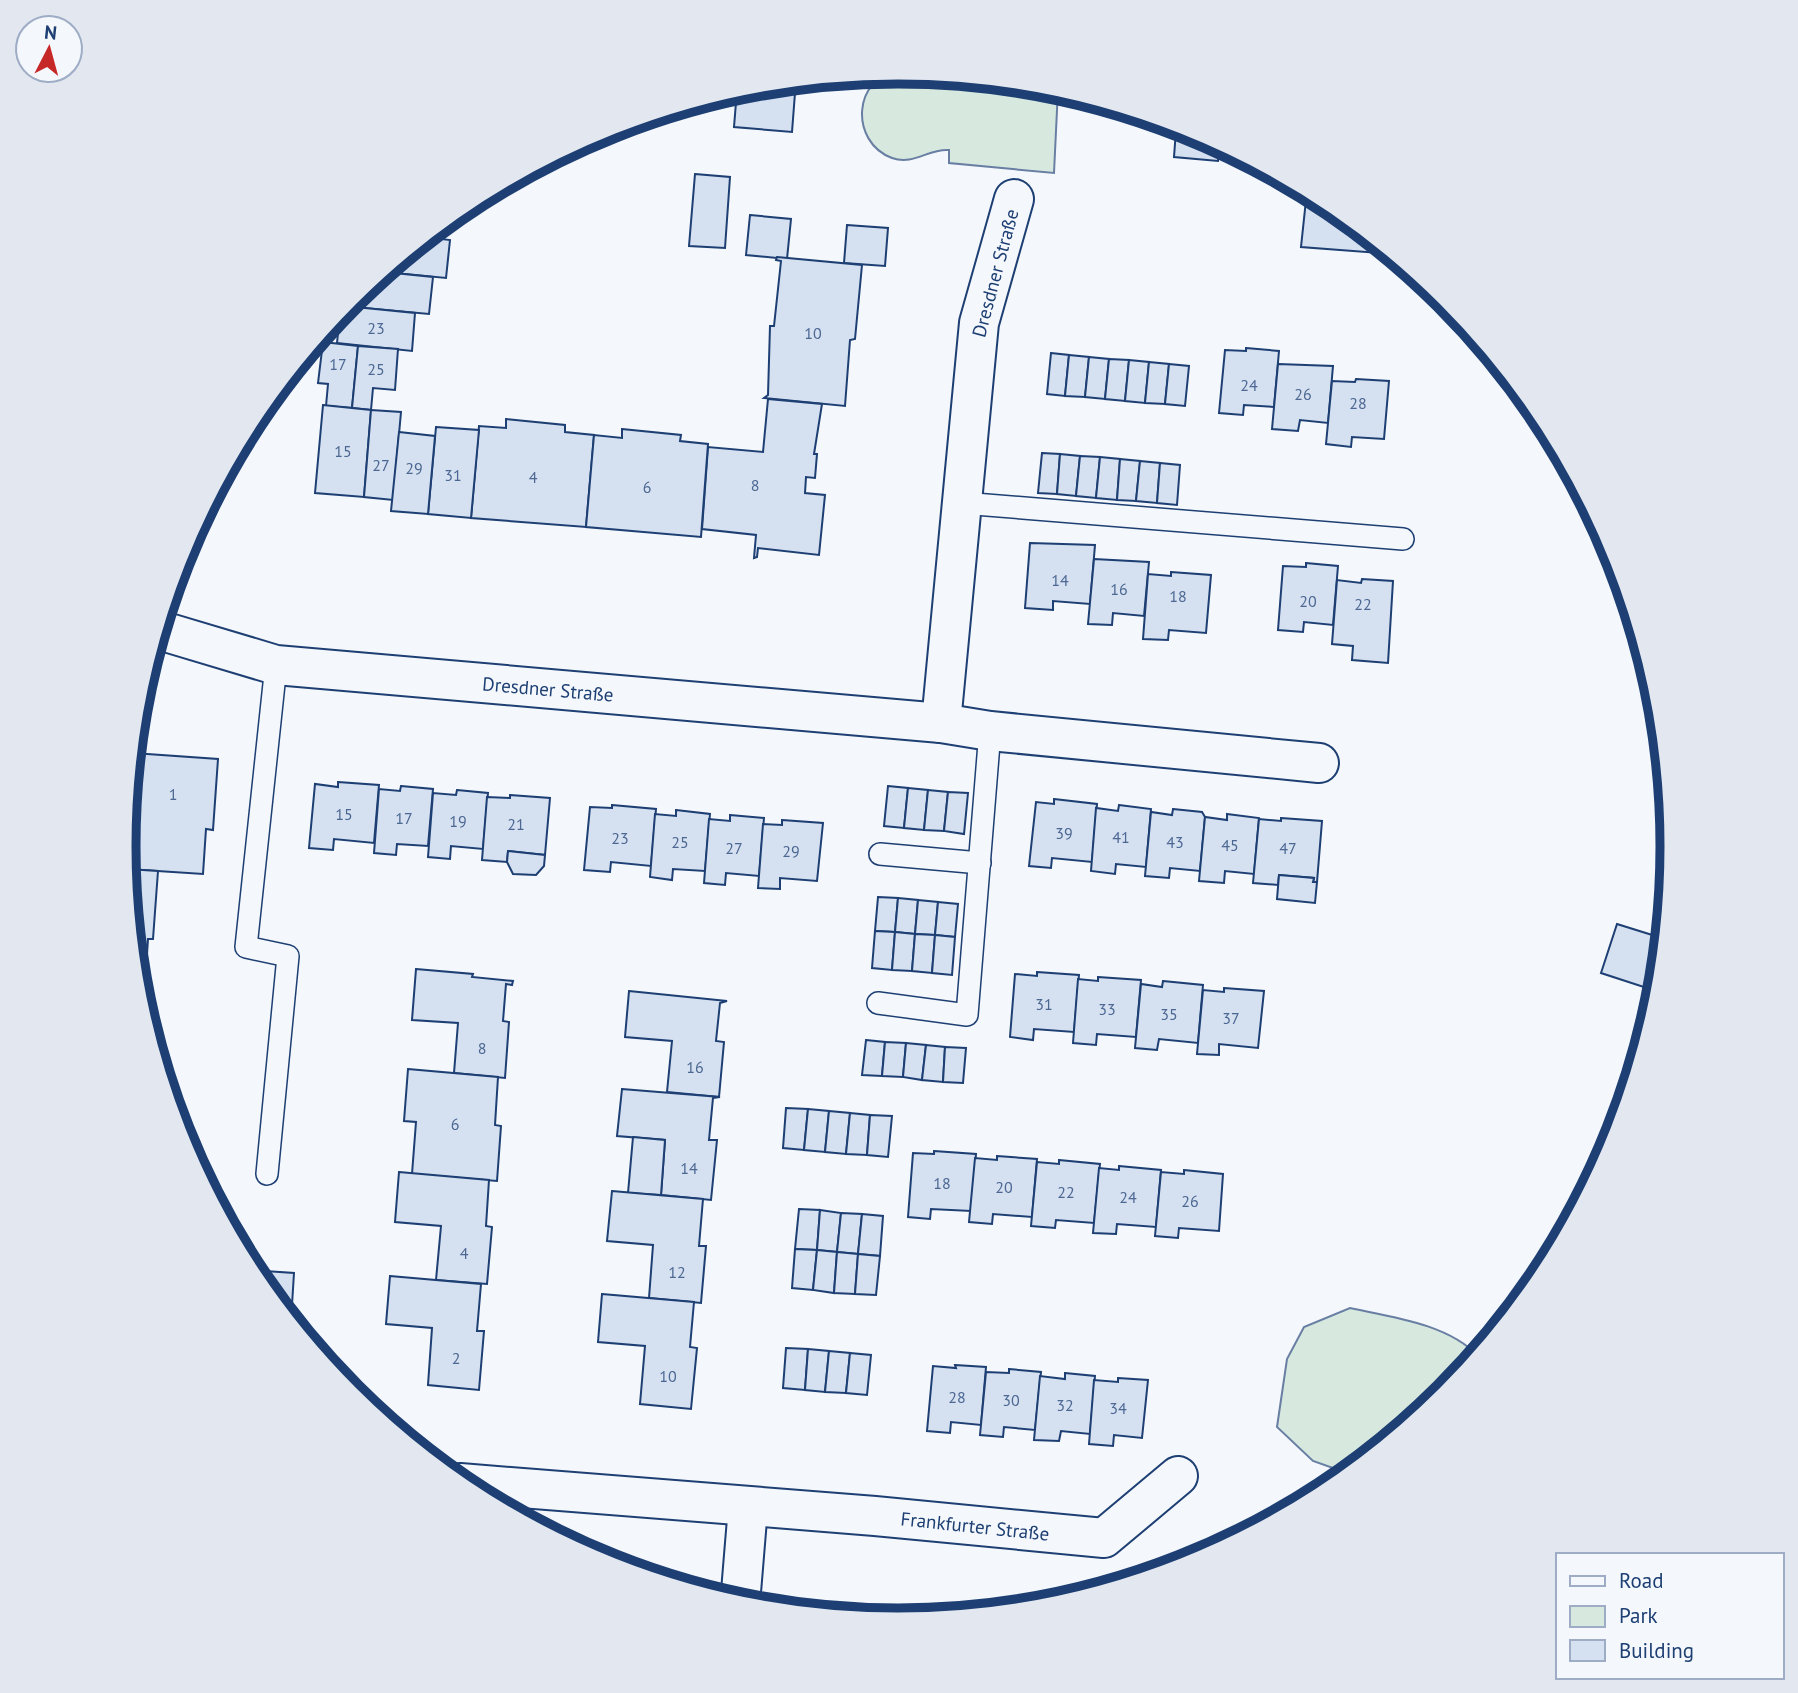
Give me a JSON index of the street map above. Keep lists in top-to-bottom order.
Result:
{
  "streets": {
    "street": ["Dresdner Straße", "Frankfurter Straße"]
  },
  "house_numbers": [
    "23",
    "10",
    "17",
    "25",
    "24",
    "26",
    "28",
    "15",
    "27",
    "29",
    "31",
    "4",
    "8",
    "6",
    "14",
    "16",
    "18",
    "20",
    "22",
    "1",
    "15",
    "17",
    "19",
    "21",
    "39",
    "41",
    "23",
    "25",
    "43",
    "45",
    "27",
    "47",
    "29",
    "31",
    "33",
    "35",
    "37",
    "8",
    "16",
    "6",
    "14",
    "18",
    "20",
    "22",
    "24",
    "26",
    "4",
    "12",
    "2",
    "10",
    "28",
    "30",
    "32",
    "34"
  ],
  "legend": ["Road", "Park", "Building"],
  "north": "top"
}
